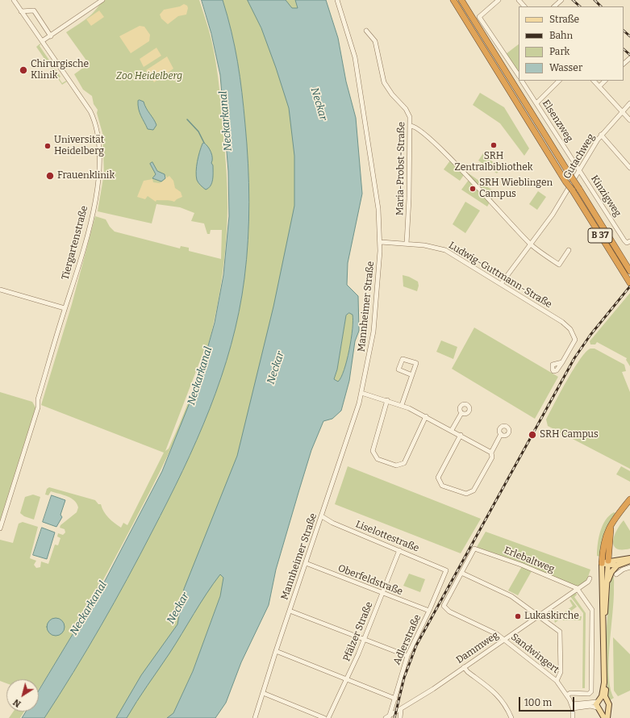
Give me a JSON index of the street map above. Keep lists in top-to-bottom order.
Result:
{
  "streets": {
    "highway": ["B 37"],
    "street": [
      "Elsenzweg",
      "Gutachweg",
      "Maria-Probst-Straße",
      "Kinzigweg",
      "Tiergartenstraße",
      "Ludwig-Guttmann-Straße",
      "Mannheimer Straße",
      "Liselottestraße",
      "Erlebaltweg",
      "Oberfeldstraße",
      "Pfälzer Straße",
      "Adlerstraße",
      "Dammweg",
      "Sandwingert"
    ]
  },
  "crossings": [
    ["Elsenzweg", "Gutachweg"],
    ["Elsenzweg", "Kinzigweg"],
    ["Gutachweg", "Kinzigweg"],
    ["Gutachweg", "Ludwig-Guttmann-Straße"],
    ["Maria-Probst-Straße", "Ludwig-Guttmann-Straße"],
    ["Ludwig-Guttmann-Straße", "Mannheimer Straße"],
    ["Mannheimer Straße", "Liselottestraße"],
    ["Mannheimer Straße", "Oberfeldstraße"],
    ["Liselottestraße", "Pfälzer Straße"],
    ["Liselottestraße", "Adlerstraße"],
    ["Erlebaltweg", "Dammweg"],
    ["Erlebaltweg", "Sandwingert"],
    ["Oberfeldstraße", "Pfälzer Straße"],
    ["Oberfeldstraße", "Adlerstraße"],
    ["Adlerstraße", "Dammweg"],
    ["Dammweg", "Sandwingert"]
  ],
  "water": ["Neckar", "Neckarkanal"],
  "parks": ["Zoo Heidelberg"],
  "places": [
    "Chirurgische Klinik",
    "SRH Zentralbibliothek",
    "Universität Heidelberg",
    "Frauenklinik",
    "SRH Wieblingen Campus",
    "SRH Campus",
    "Lukaskirche"
  ],
  "legend": [
    "Straße",
    "Bahn",
    "Park",
    "Wasser"
  ],
  "scale_bar": "100 m",
  "north": "bottom left"
}
